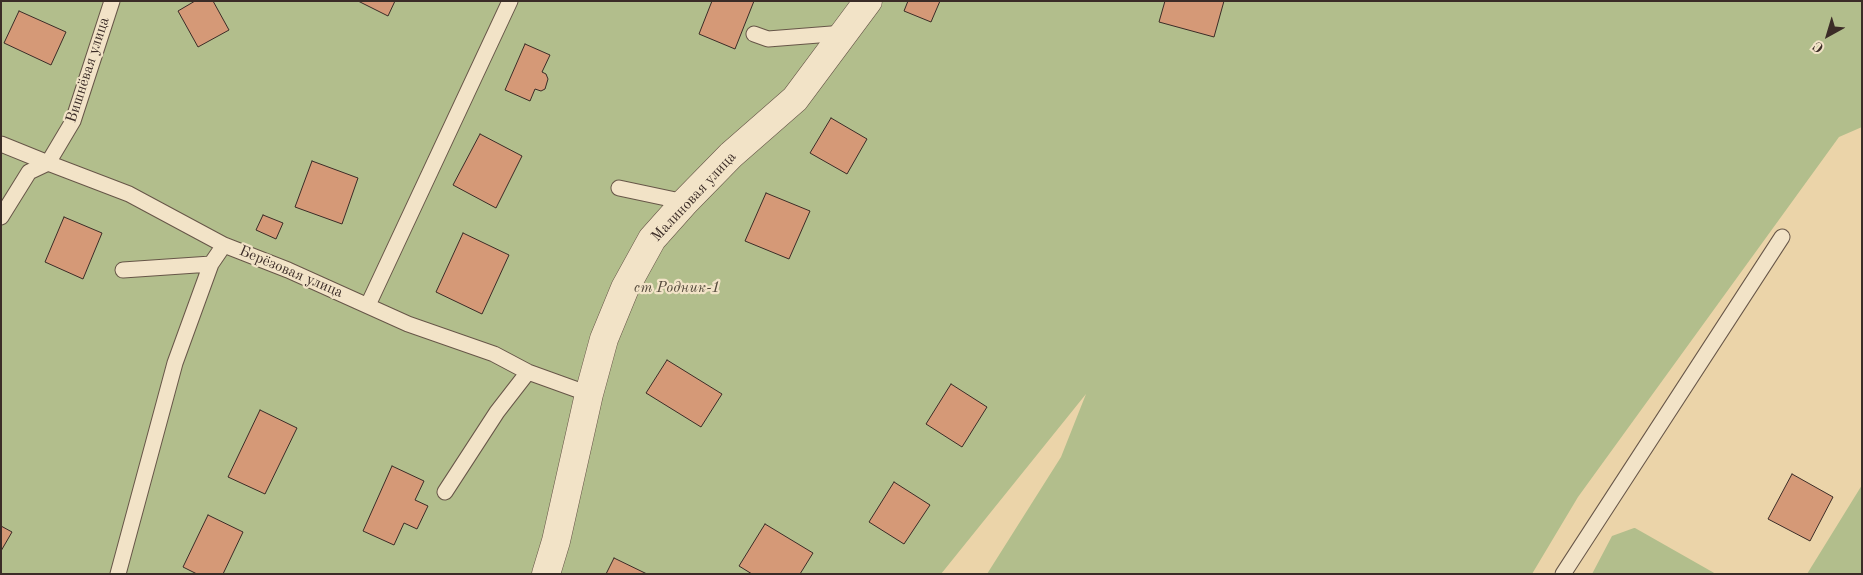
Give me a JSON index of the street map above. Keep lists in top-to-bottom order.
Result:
{
  "streets": {
    "street": ["Малиновая улица"],
    "lane": ["Вишнёвая улица", "Берёзовая улица"]
  },
  "crossings": [
    ["Малиновая улица", "Берёзовая улица"]
  ],
  "parks": ["ст Родник-1"],
  "north": "bottom left"
}
